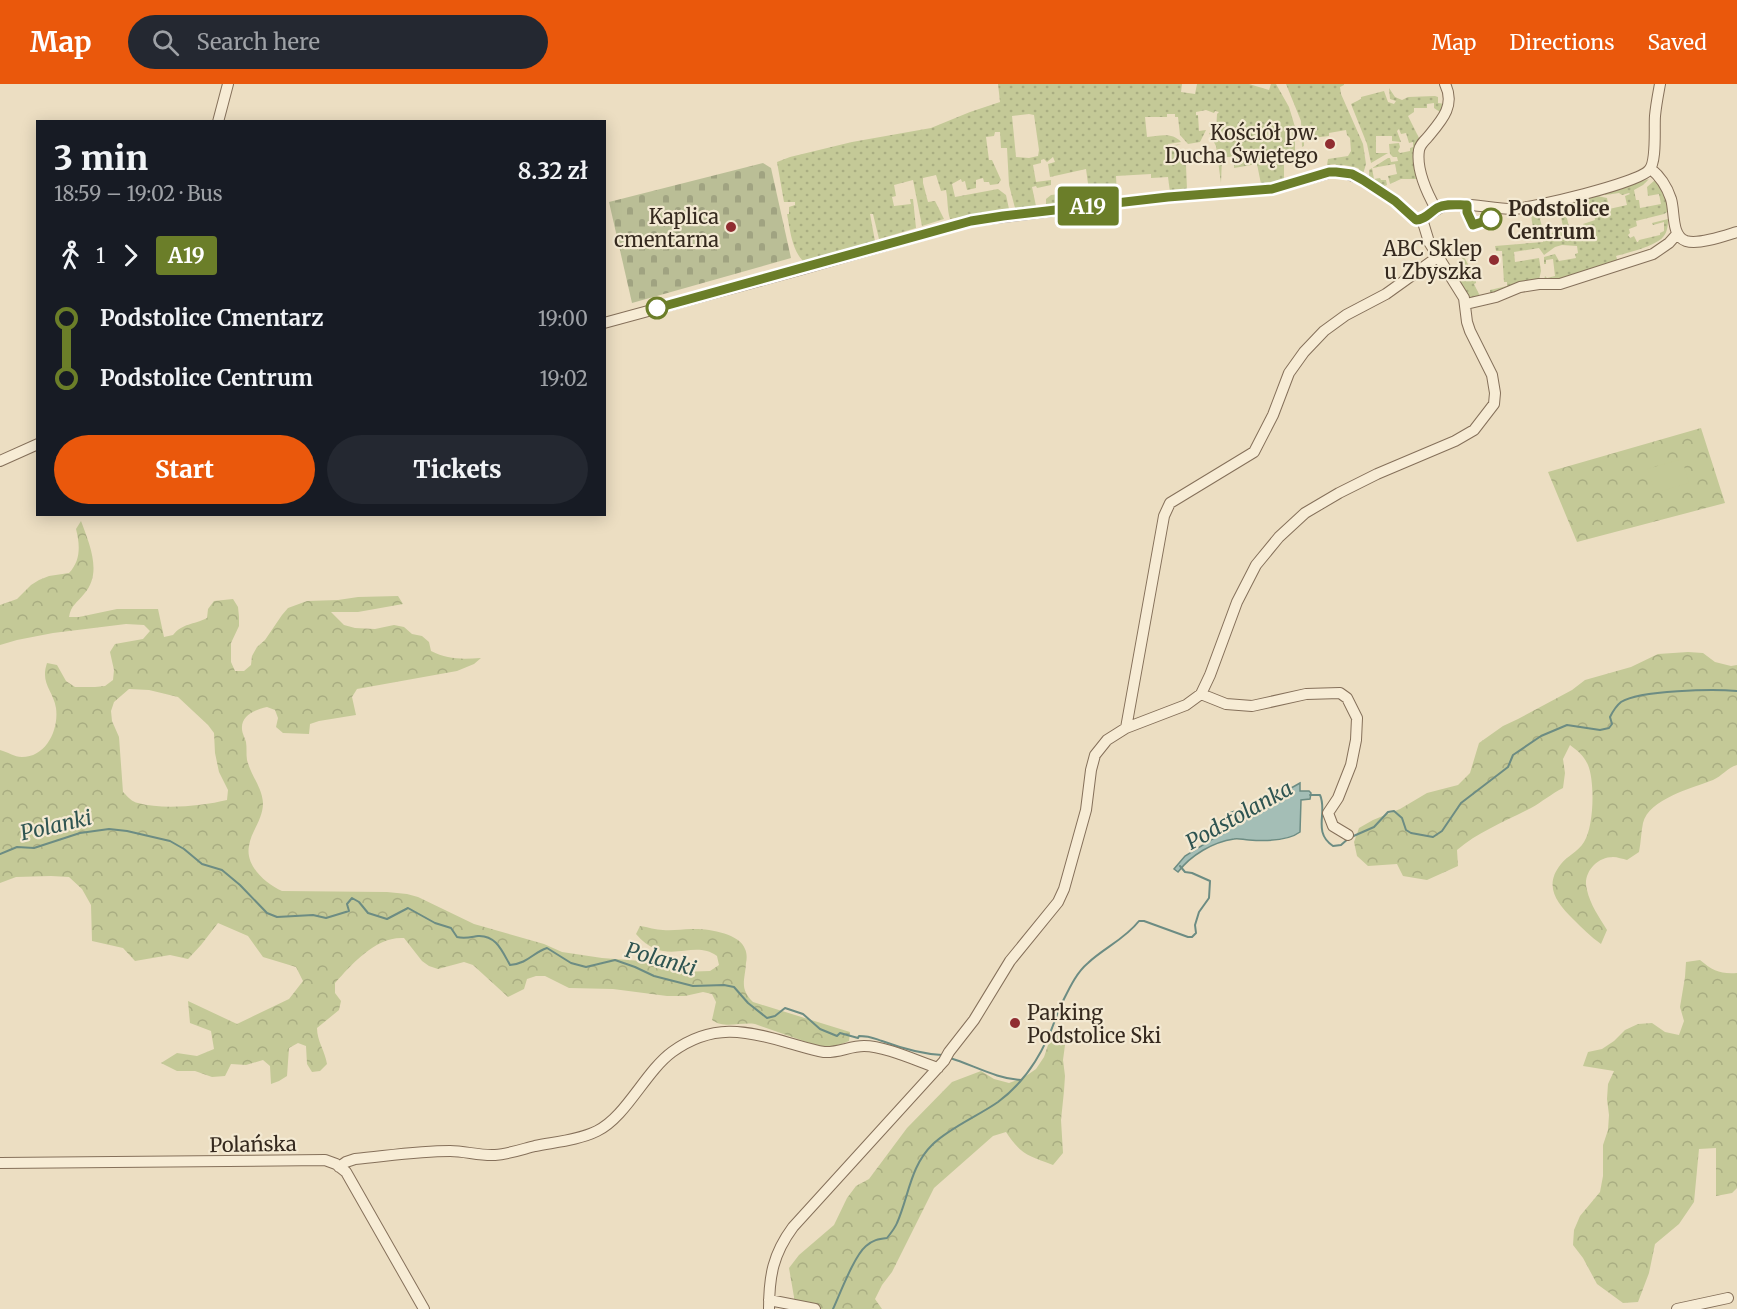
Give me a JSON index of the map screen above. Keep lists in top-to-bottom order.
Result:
{
  "streets": {
    "street": ["Polańska"]
  },
  "water": ["Podstolanka", "Polanki"],
  "places": [
    "Kościół pw. Ducha Świętego",
    "Podstolice Centrum",
    "Kaplica cmentarna",
    "ABC Sklep u Zbyszka",
    "Parking Podstolice Ski"
  ],
  "lines": ["bus line A19"],
  "page": {
    "header": "Map",
    "search": "Search here",
    "nav": ["Map", "Directions", "Saved"],
    "on_map": "A19",
    "heading": ["3 min", "18:59 – 19:02 · Bus", "8.32 zł"],
    "legs": ["1", "A19"],
    "list": [
      {
        "name": "Podstolice Cmentarz",
        "value": "19:00"
      },
      {
        "name": "Podstolice Centrum",
        "value": "19:02"
      }
    ],
    "buttons": ["Start", "Tickets"]
  }
}
